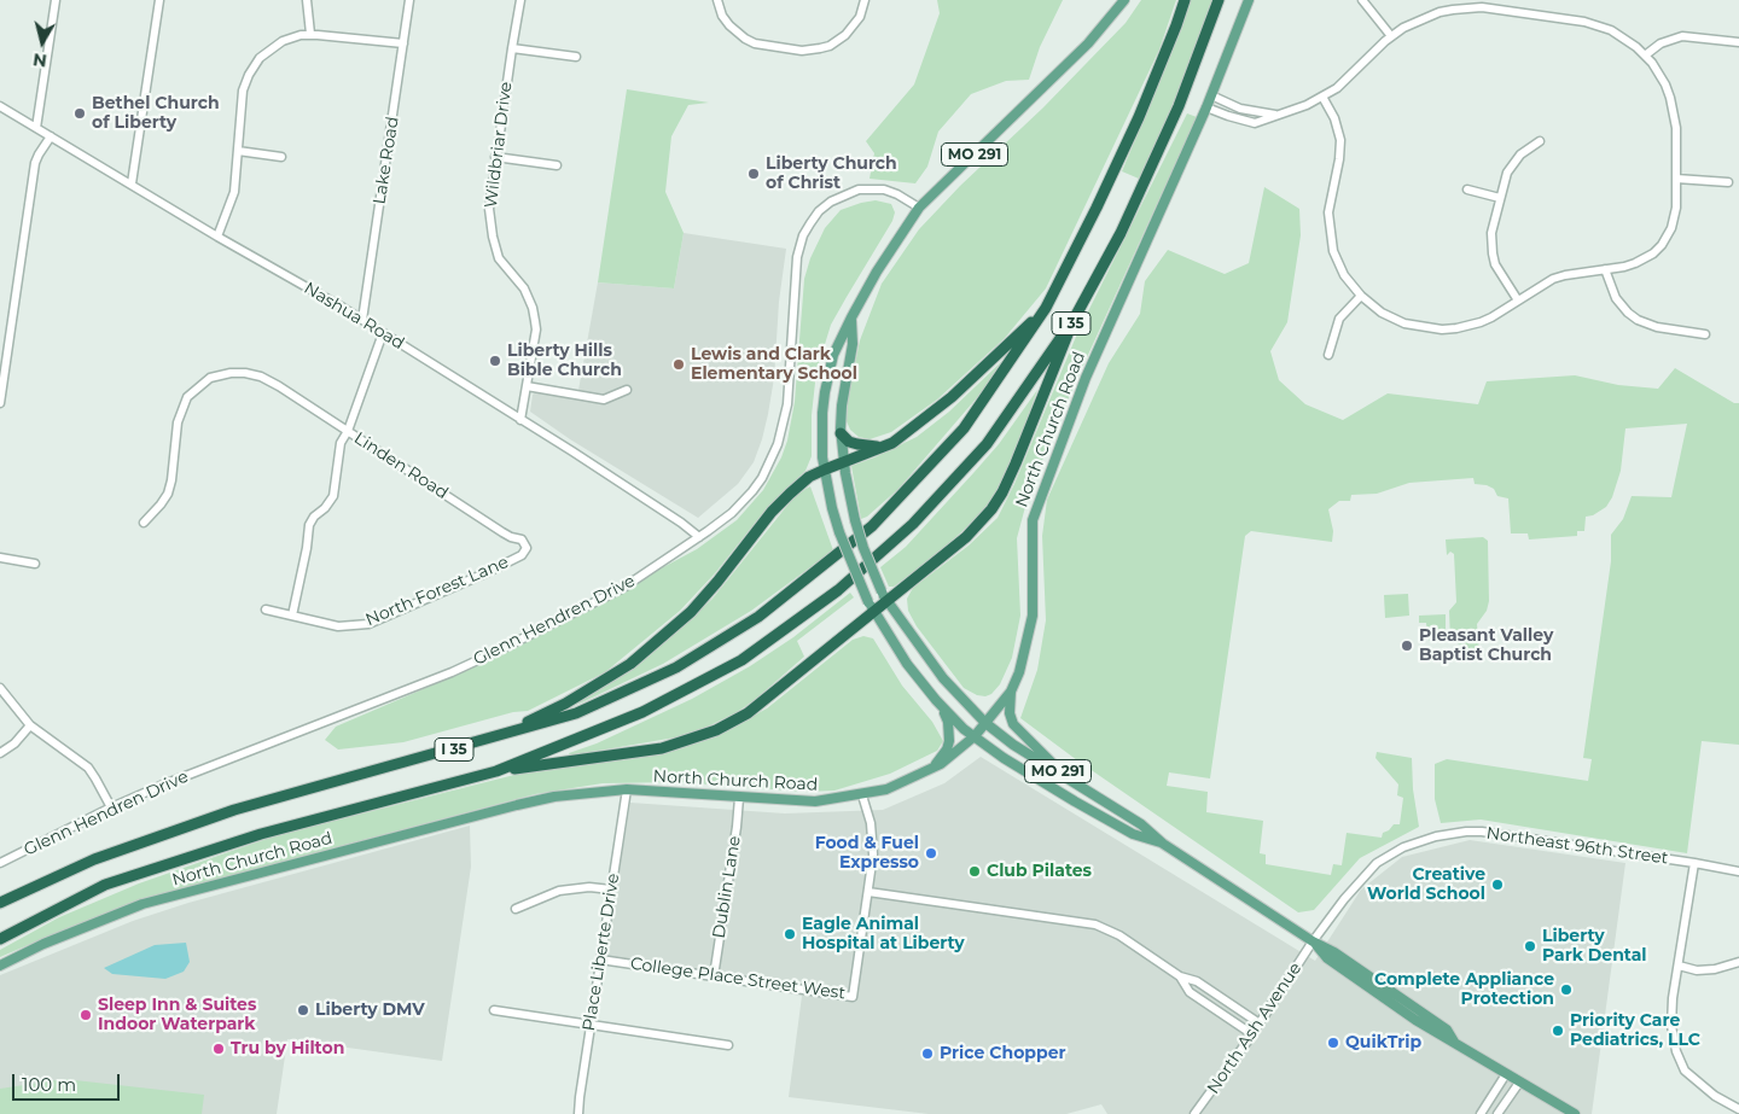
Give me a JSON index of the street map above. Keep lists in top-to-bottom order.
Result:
{
  "streets": {
    "highway": ["I 35"],
    "main road": ["MO 291", "North Church Road"],
    "street": [
      "Wildbriar Drive",
      "Lake Road",
      "Nashua Road",
      "Linden Road",
      "North Forest Lane",
      "Glenn Hendren Drive",
      "Northeast 96th Street",
      "Dublin Lane",
      "Place Liberte Drive",
      "College Place Street West",
      "North Ash Avenue"
    ]
  },
  "crossings": [
    ["Wildbriar Drive", "Nashua Road"],
    ["MO 291", "North Church Road"],
    ["MO 291", "Glenn Hendren Drive"],
    ["MO 291", "Northeast 96th Street"],
    ["MO 291", "North Ash Avenue"],
    ["Lake Road", "Nashua Road"],
    ["Nashua Road", "Glenn Hendren Drive"],
    ["North Church Road", "Dublin Lane"],
    ["North Church Road", "Place Liberte Drive"],
    ["North Church Road", "College Place Street West"],
    ["Linden Road", "North Forest Lane"],
    ["Northeast 96th Street", "North Ash Avenue"],
    ["Dublin Lane", "College Place Street West"],
    ["Place Liberte Drive", "College Place Street West"]
  ],
  "places": [
    "Bethel Church of Liberty",
    "Liberty Church of Christ",
    "Liberty Hills Bible Church",
    "Lewis and Clark Elementary School",
    "Pleasant Valley Baptist Church",
    "Food & Fuel Expresso",
    "Club Pilates",
    "Creative World School",
    "Eagle Animal Hospital at Liberty",
    "Liberty Park Dental",
    "Complete Appliance Protection",
    "Liberty DMV",
    "Sleep Inn & Suites Indoor Waterpark",
    "Priority Care Pediatrics, LLC",
    "QuikTrip",
    "Tru by Hilton",
    "Price Chopper"
  ],
  "scale_bar": "100 m",
  "north": "bottom"
}
